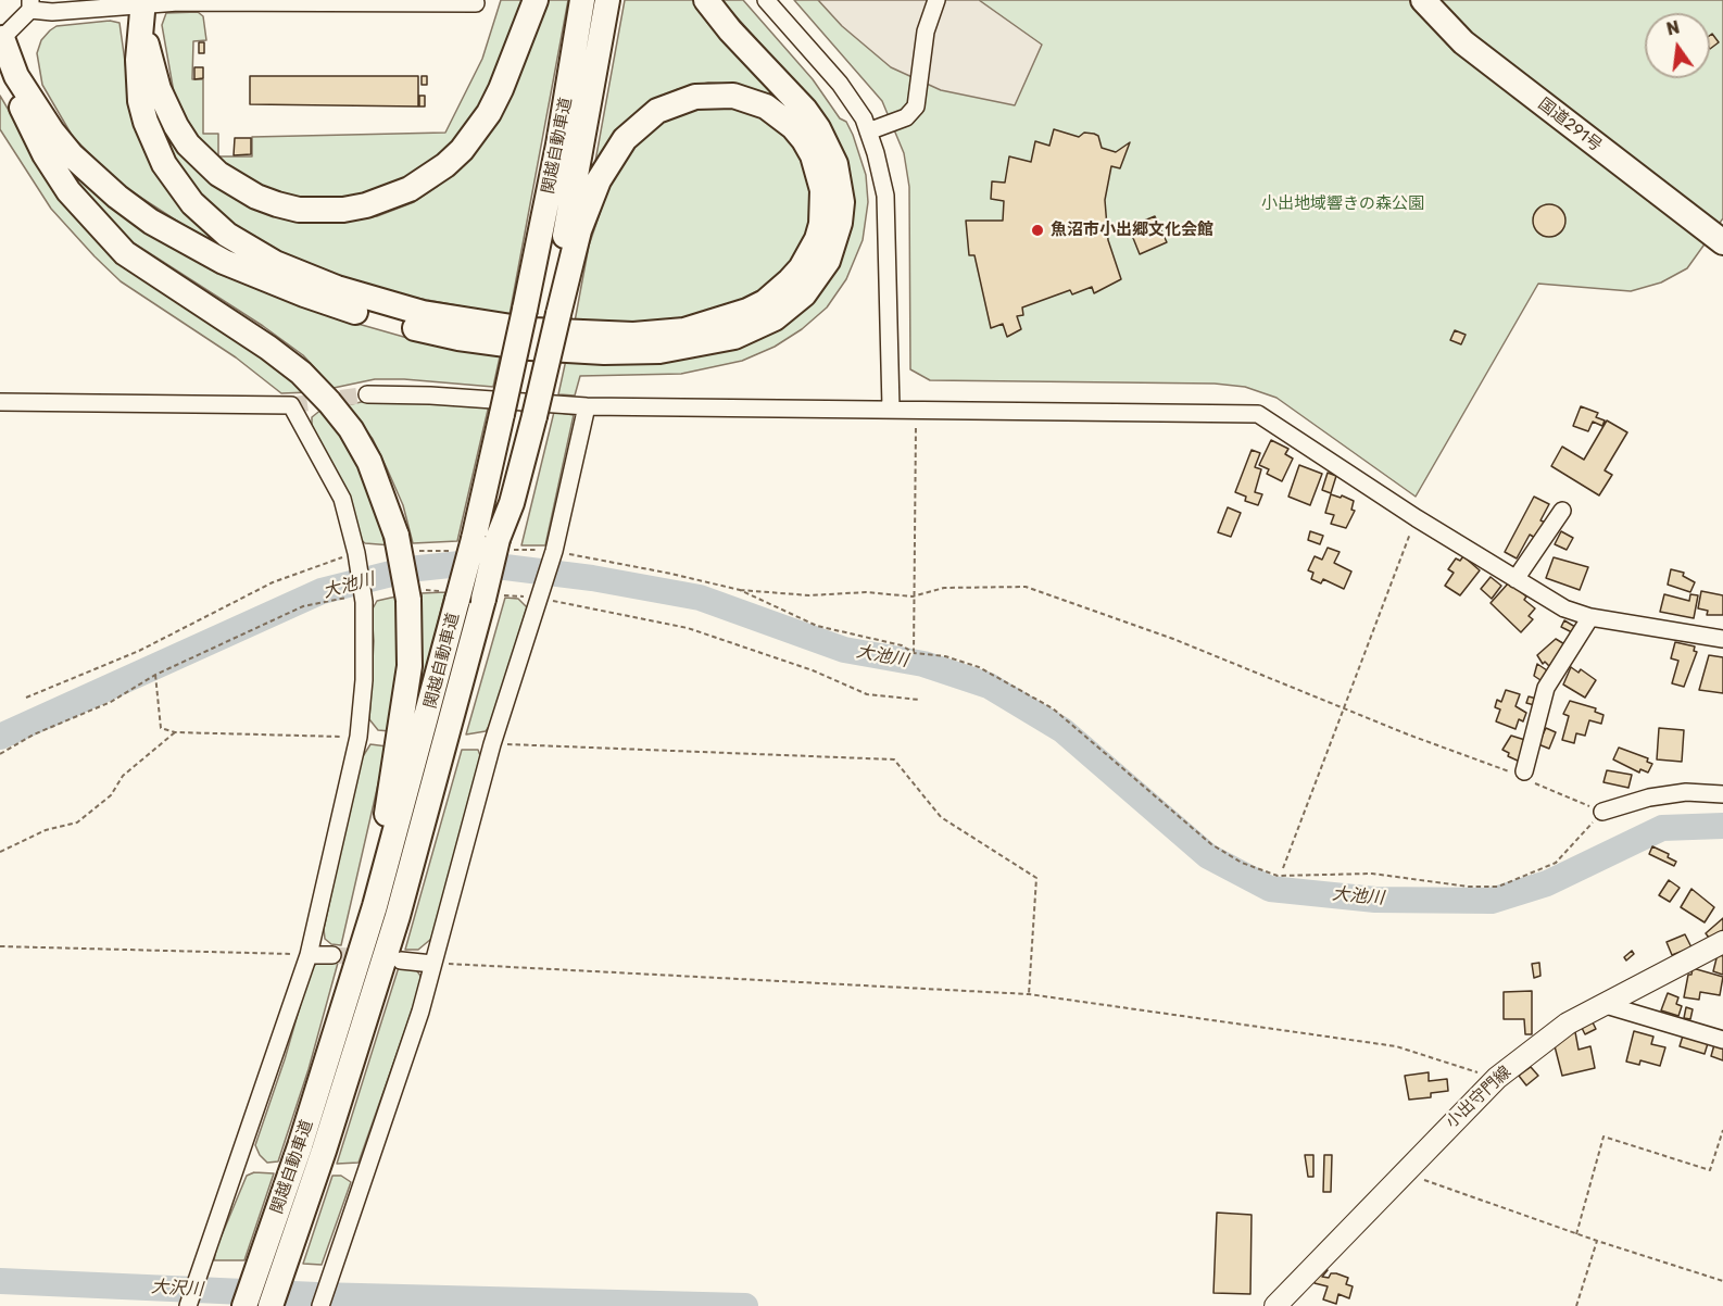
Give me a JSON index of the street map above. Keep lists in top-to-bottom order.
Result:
{
  "streets": {
    "highway": ["国道291号", "関越自動車道"],
    "main road": ["小出守門線"]
  },
  "water": ["大池川", "大沢川"],
  "parks": ["小出地域響きの森公園"],
  "places": ["魚沼市小出郷文化会館"],
  "north": "top"
}
